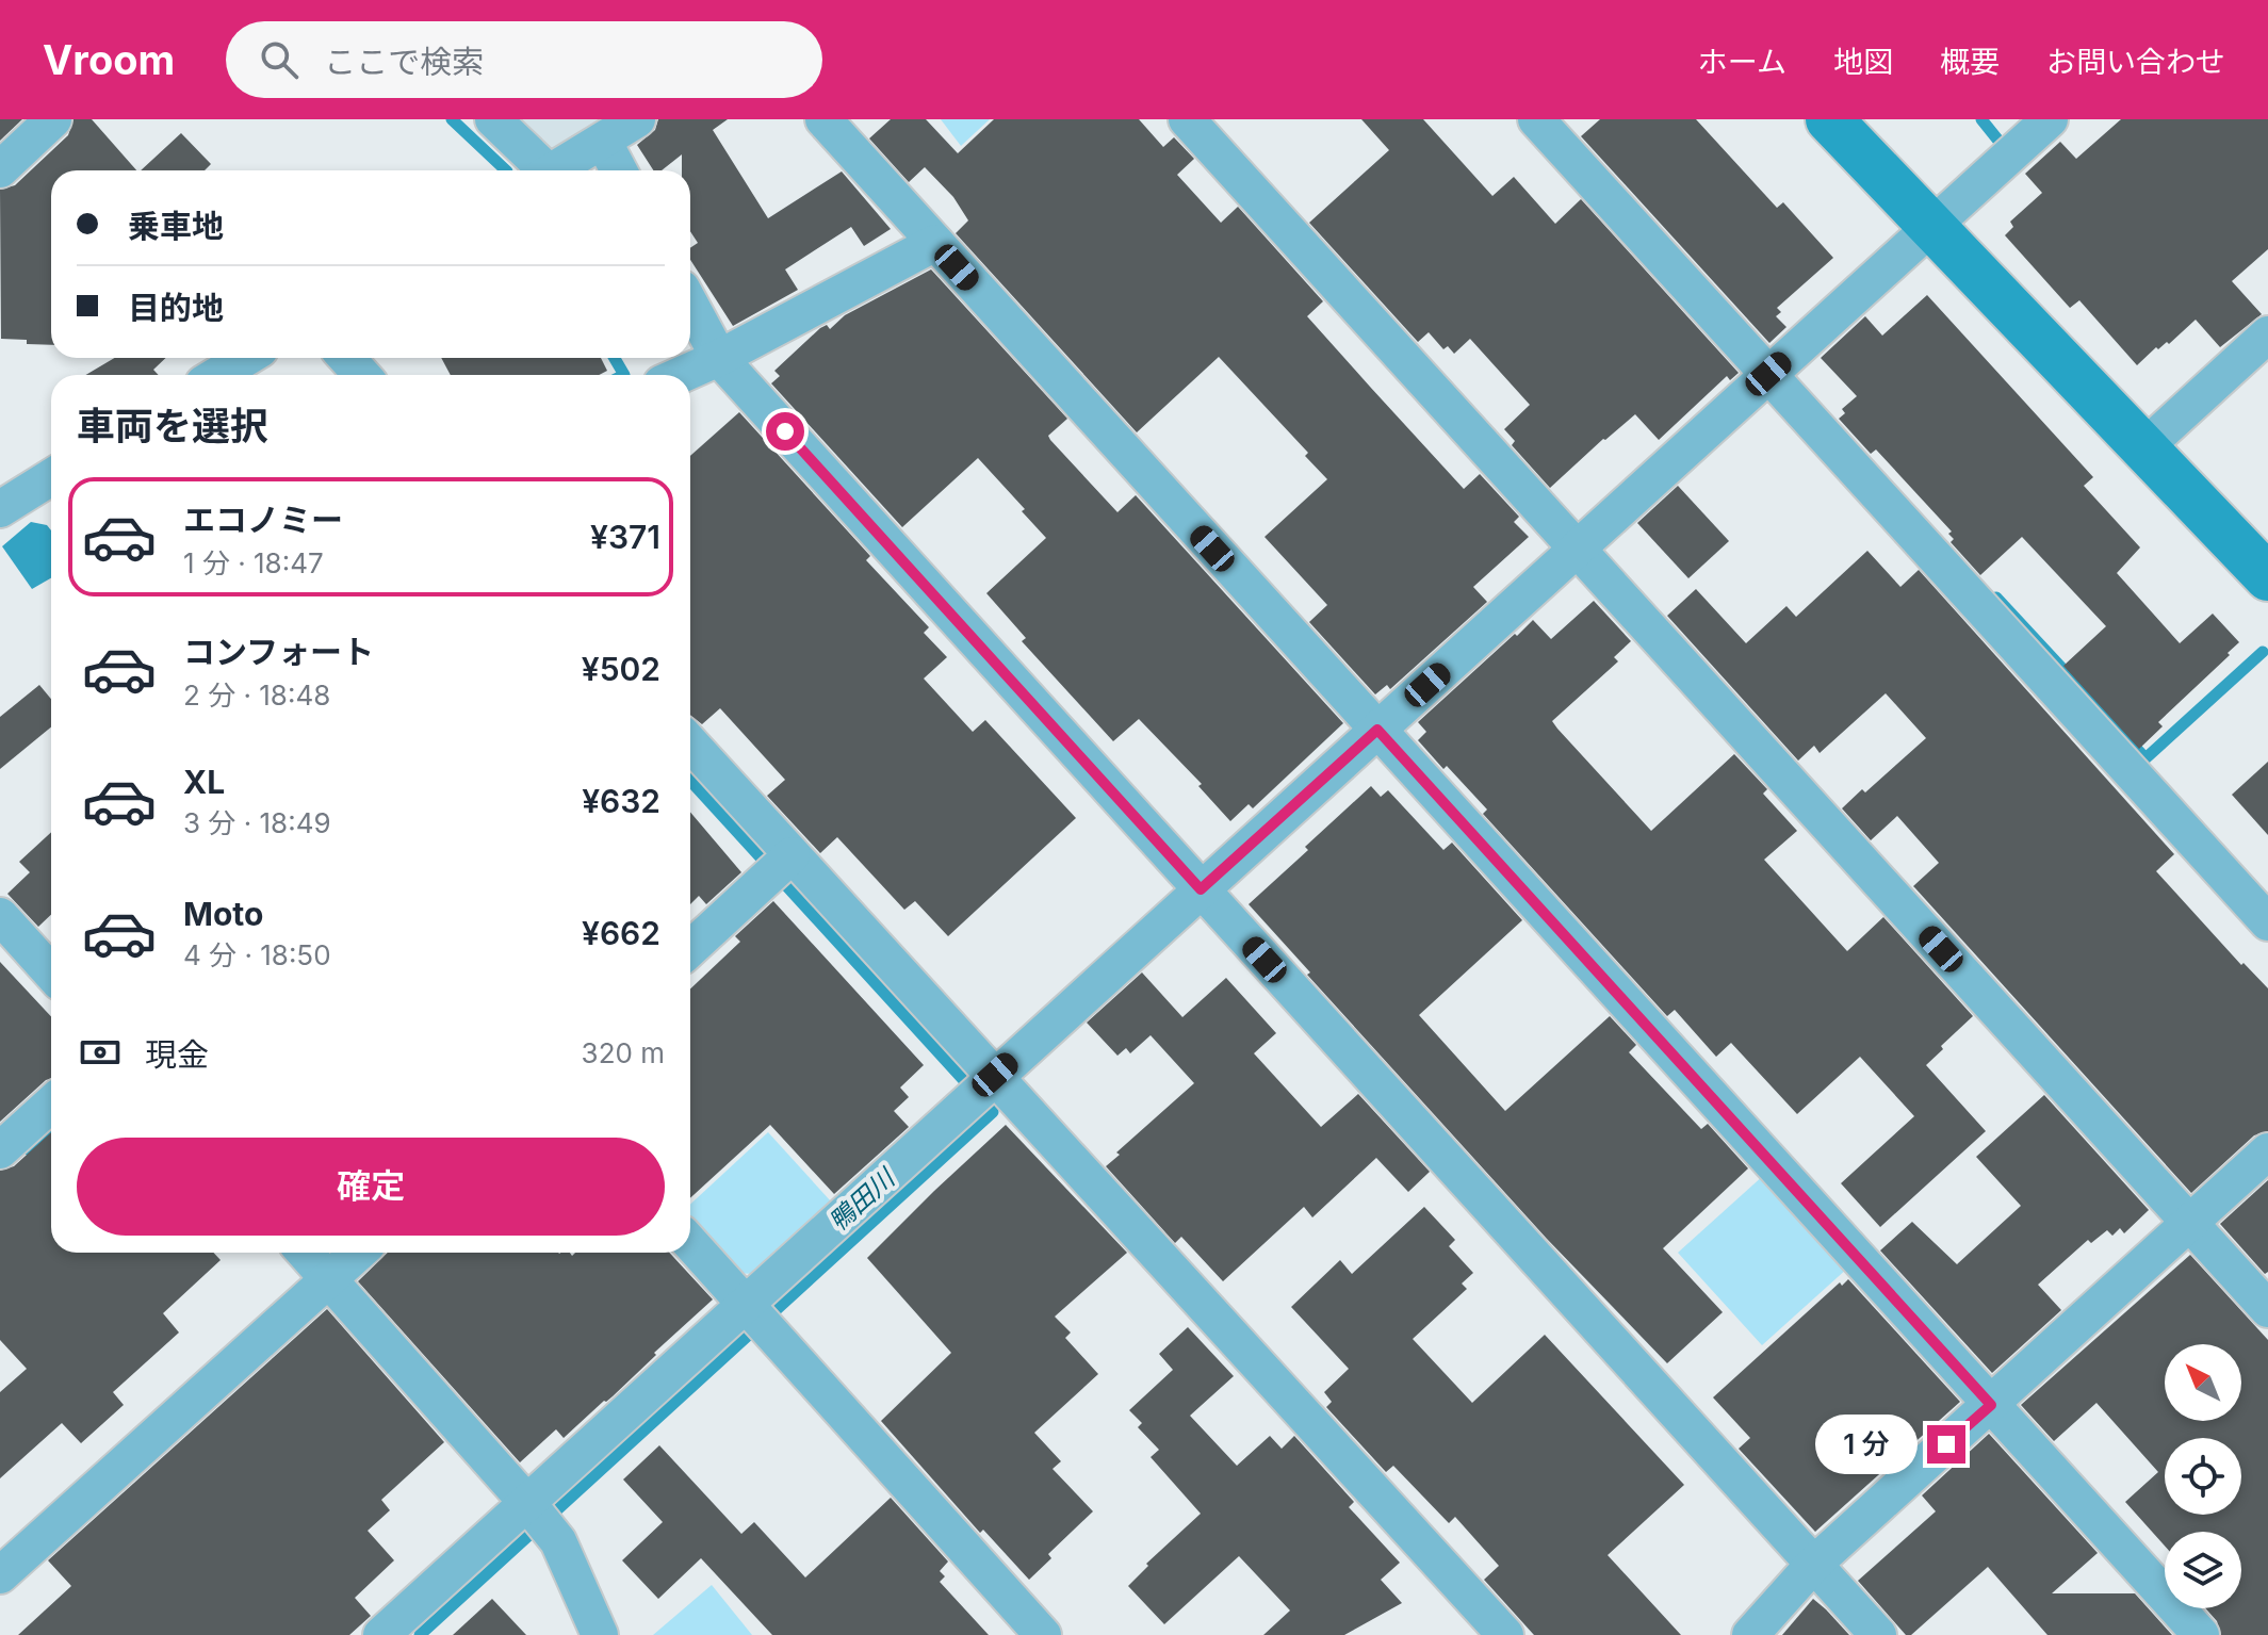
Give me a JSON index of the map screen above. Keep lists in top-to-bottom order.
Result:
{
  "water": ["鴨田川"],
  "north": "top left",
  "page": {
    "header": "Vroom",
    "search": "ここで検索",
    "nav": [
      "ホーム",
      "地図",
      "概要",
      "お問い合わせ"
    ],
    "banner": ["乗車地", "目的地"],
    "heading": "車両を選択",
    "list": [
      {
        "name": "エコノミー",
        "note": "1 分 · 18:47",
        "value": "¥371"
      },
      {
        "name": "コンフォート",
        "note": "2 分 · 18:48",
        "value": "¥502"
      },
      {
        "name": "XL",
        "note": "3 分 · 18:49",
        "value": "¥632"
      },
      {
        "name": "Moto",
        "note": "4 分 · 18:50",
        "value": "¥662"
      }
    ],
    "pay": ["現金", "320 m"],
    "buttons": "確定",
    "bubble": "1 分"
  }
}
